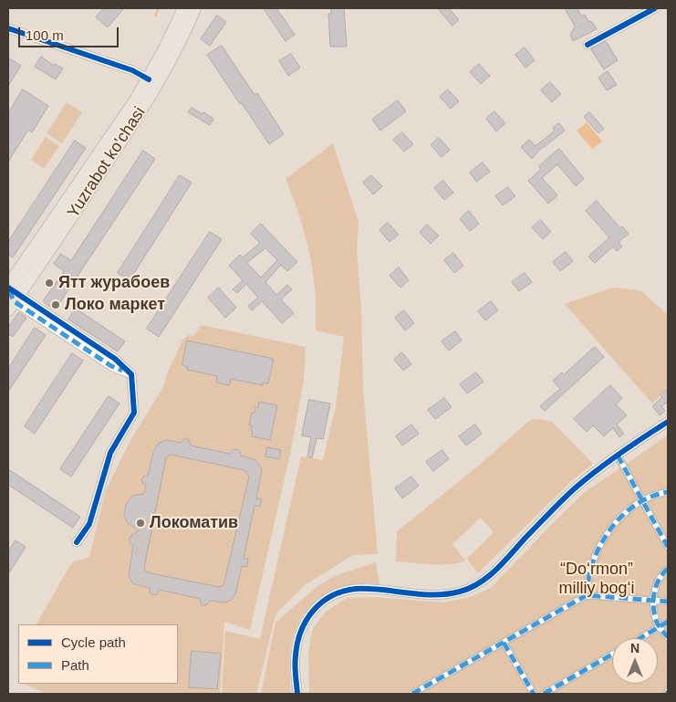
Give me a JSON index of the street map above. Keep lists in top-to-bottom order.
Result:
{
  "streets": {
    "main road": ["Yuzrabot ko'chasi"]
  },
  "parks": ["“Do‘rmon” milliy bog‘i"],
  "places": ["Ятт журабоев", "Локо маркет", "Локоматив"],
  "legend": ["Cycle path", "Path"],
  "scale_bar": "100 m",
  "north": "top"
}
